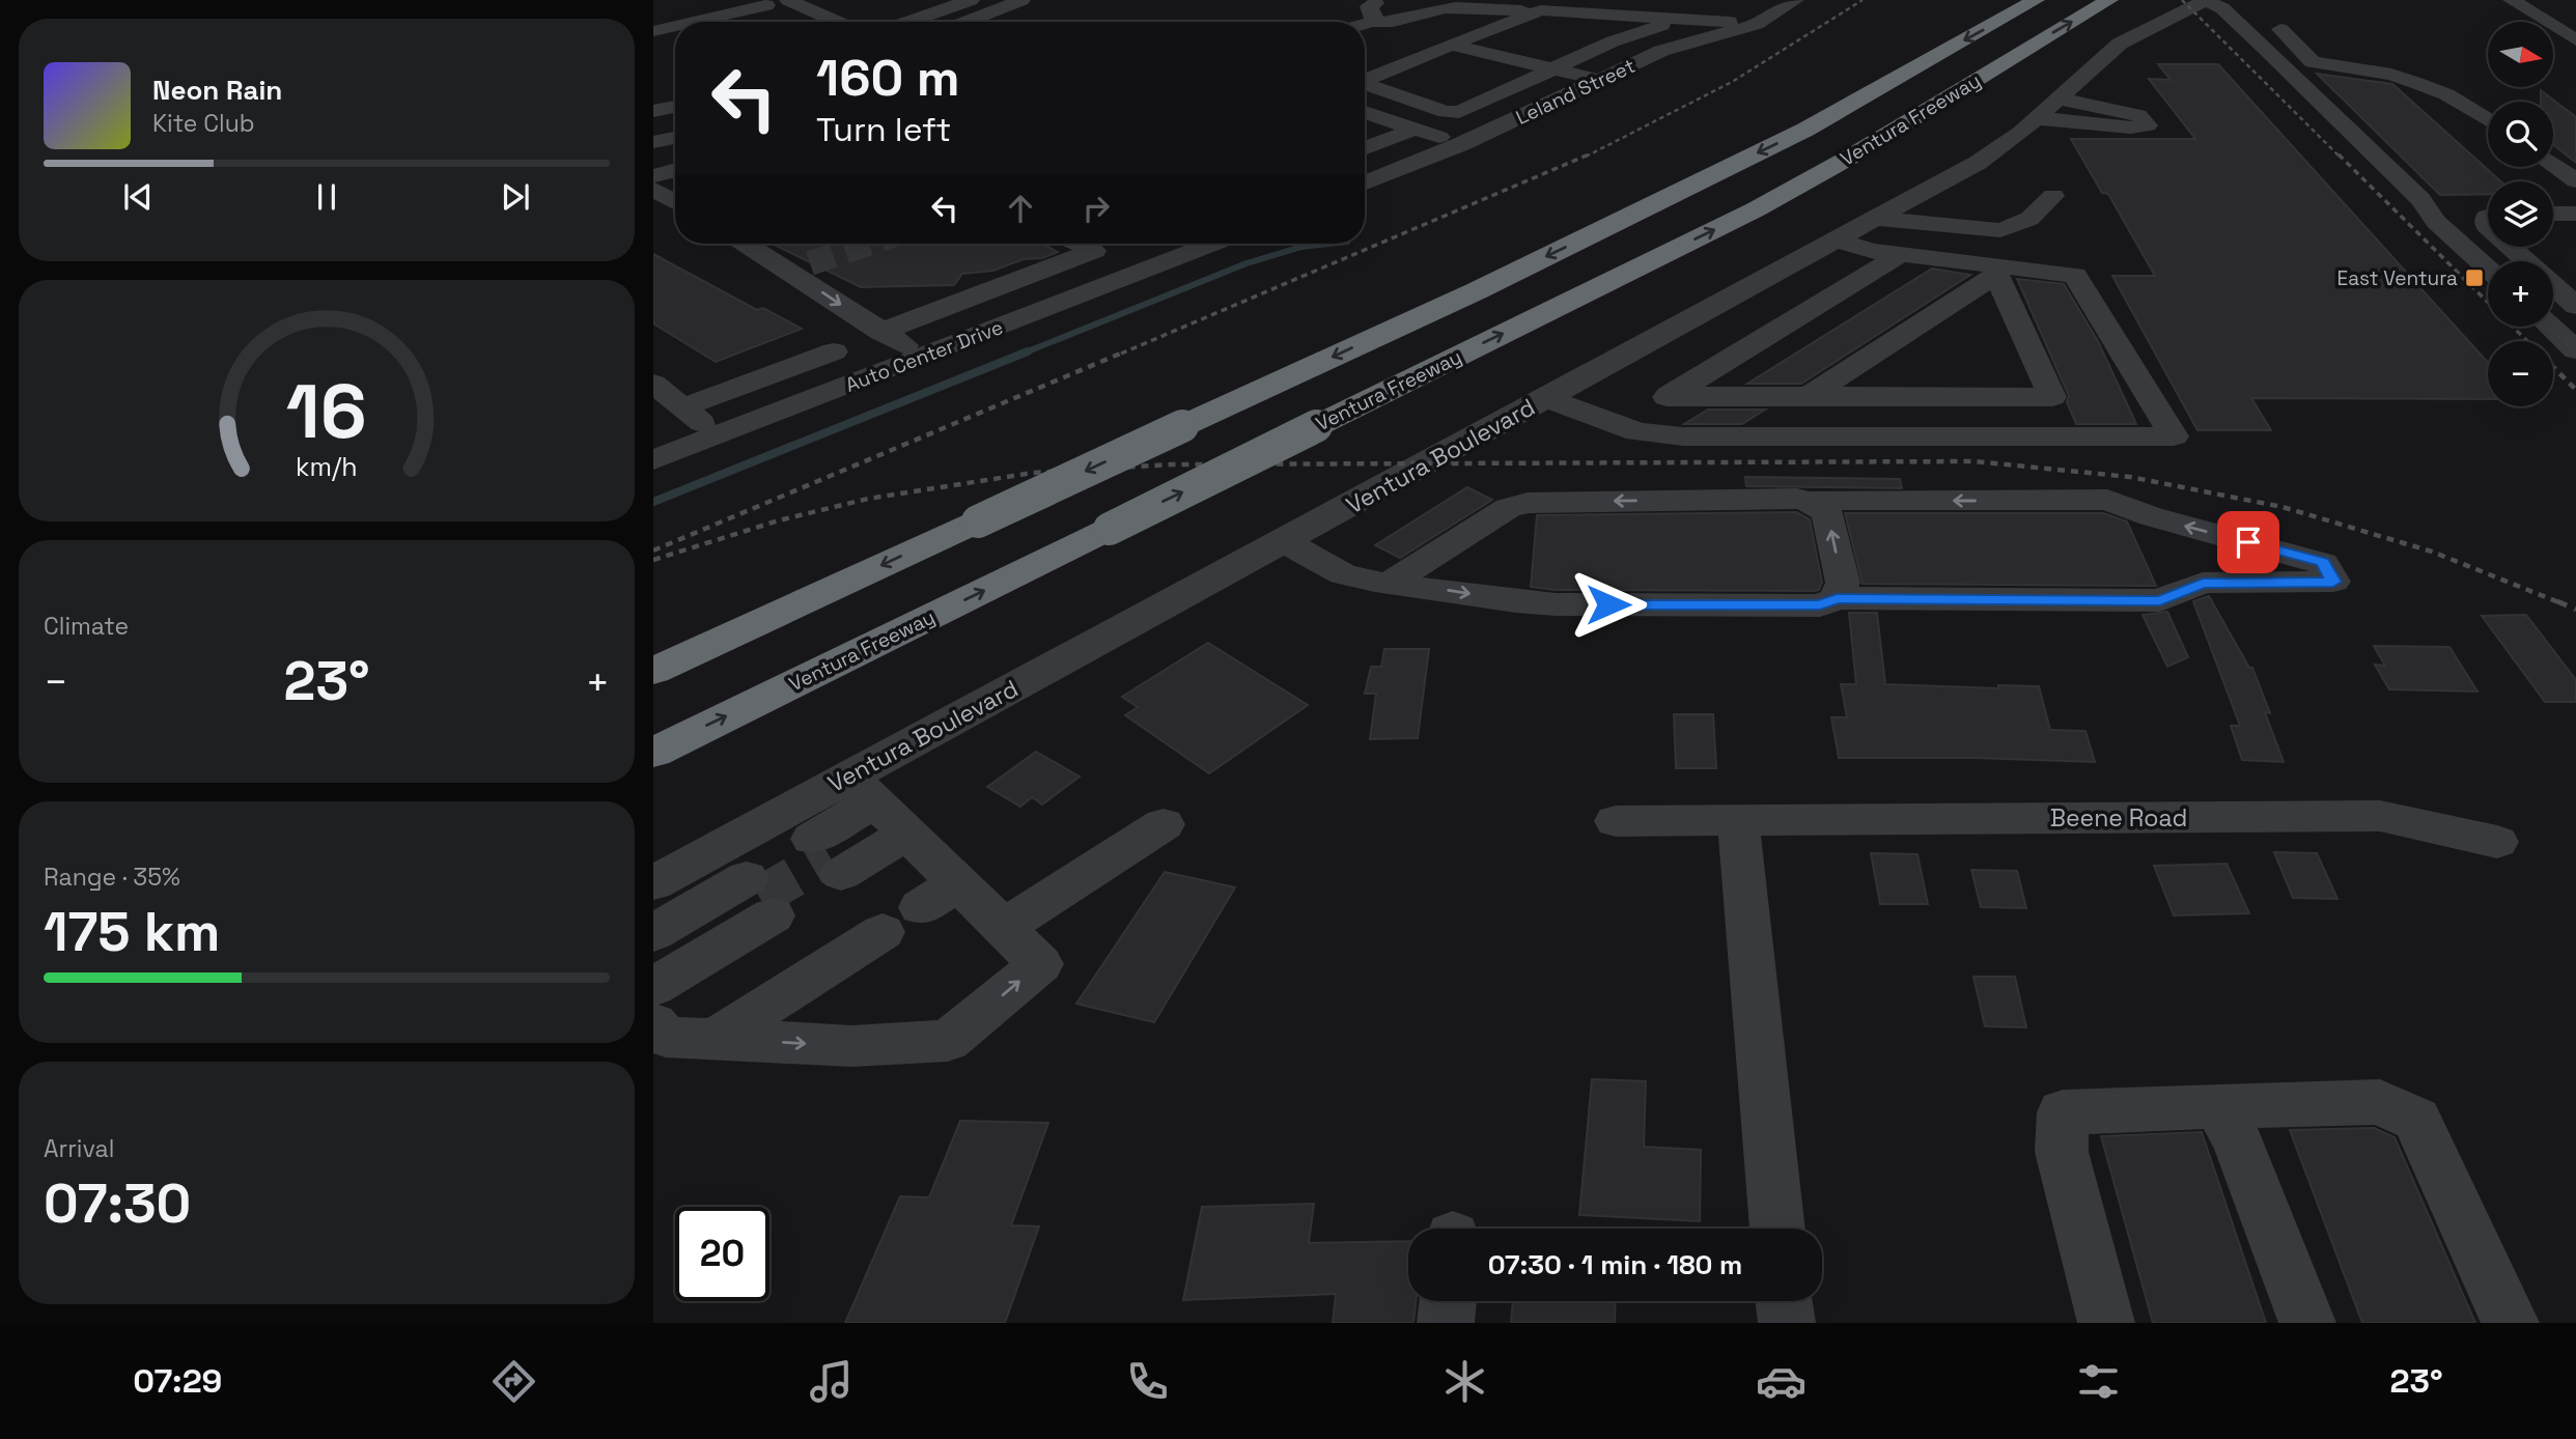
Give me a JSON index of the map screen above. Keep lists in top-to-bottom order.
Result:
{
  "streets": {
    "highway": ["Ventura Freeway"],
    "street": [
      "Leland Street",
      "Auto Center Drive",
      "Ventura Boulevard",
      "Beene Road"
    ]
  },
  "places": {
    "transit": ["East Ventura"]
  },
  "north": "right",
  "page": {
    "map_buttons": ["+", "−"],
    "turn": ["160 m", "Turn left"],
    "song": ["Neon Rain", "Kite Club"],
    "tile": [
      "Climate",
      ["Range · 35%", "175 km"],
      ["Arrival", "07:30"]
    ],
    "heat": ["−", "23°", "+"],
    "limit": "20",
    "trip": "07:30 · 1 min · 180 m",
    "tabs": ["07:29", "23°"],
    "gauge": ["16", "km/h"]
  }
}
